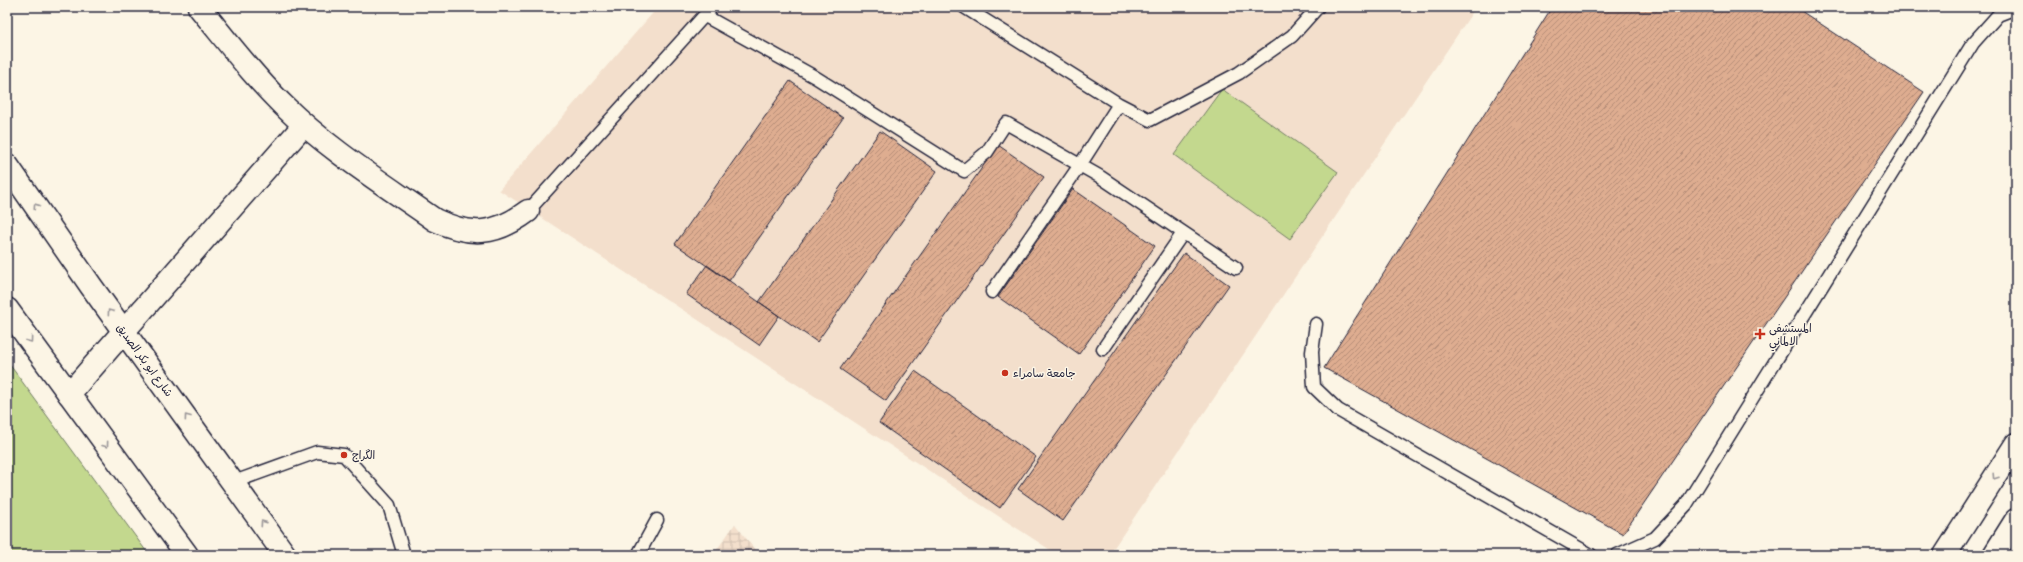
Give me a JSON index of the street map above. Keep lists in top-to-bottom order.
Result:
{
  "streets": {
    "street": ["شارع ابو بكر الصديق"]
  },
  "places": {
    "health": ["المستشفى الالماني"],
    "other": ["جامعة سامراء", "الگراج"]
  }
}
